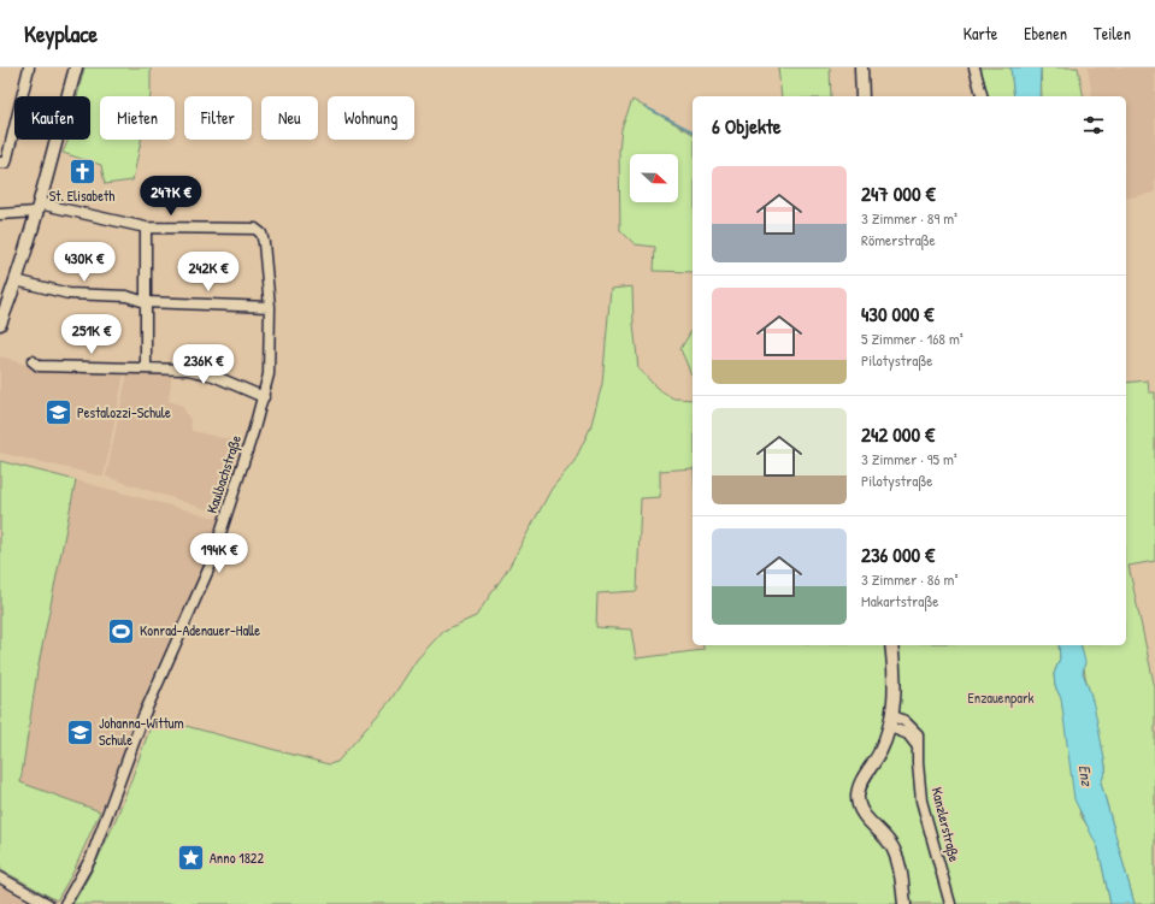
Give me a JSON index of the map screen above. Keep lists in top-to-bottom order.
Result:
{
  "streets": {
    "street": ["Kaulbachstraße", "Kanzlerstraße"]
  },
  "water": ["Enz"],
  "parks": ["Enzauenpark"],
  "places": {
    "church": ["St. Elisabeth"],
    "school or university": ["Pestalozzi-Schule", "Johanna-Wittum Schule"],
    "sports": ["Konrad-Adenauer-Halle"],
    "place": ["Anno 1822"]
  },
  "north": "right",
  "page": {
    "header": "Keyplace",
    "nav": ["Karte", "Ebenen", "Teilen"],
    "chip": [
      "Kaufen",
      "Mieten",
      "Filter",
      "Neu",
      "Wohnung"
    ],
    "heading": "6 Objekte",
    "list": [
      {
        "name": "247 000 €",
        "note": "3 Zimmer · 89 m² · Römerstraße"
      },
      {
        "name": "430 000 €",
        "note": "5 Zimmer · 168 m² · Pilotystraße"
      },
      {
        "name": "242 000 €",
        "note": "3 Zimmer · 95 m² · Pilotystraße"
      },
      {
        "name": "236 000 €",
        "note": "3 Zimmer · 86 m² · Makartstraße"
      }
    ],
    "price": [
      "247K €",
      "430K €",
      "242K €",
      "251K €",
      "236K €",
      "194K €"
    ]
  }
}
